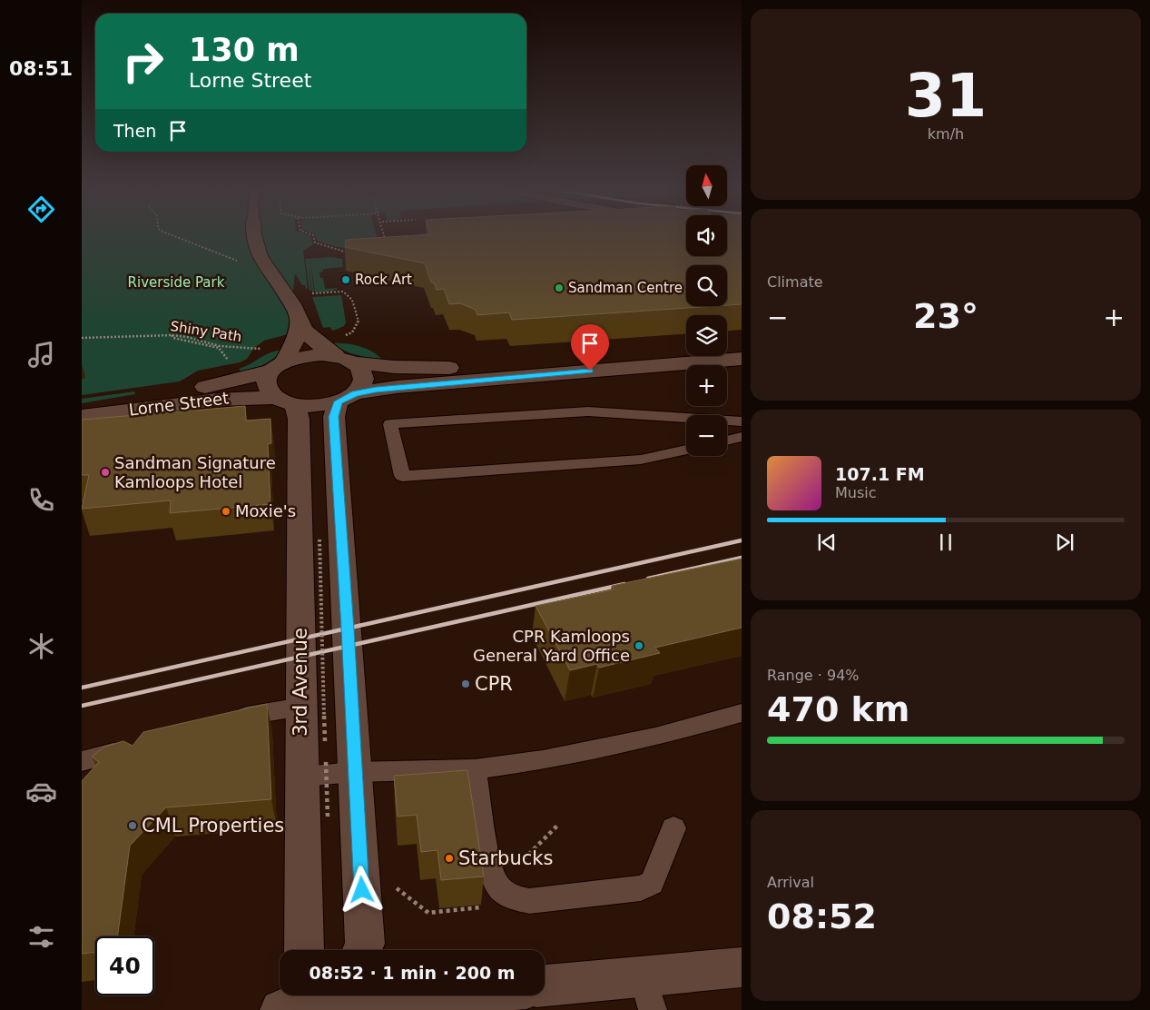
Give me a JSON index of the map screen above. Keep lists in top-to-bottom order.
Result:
{
  "streets": {
    "street": ["Lorne Street", "3rd Avenue"],
    "path": ["Shiny Path"]
  },
  "crossings": [
    ["Lorne Street", "3rd Avenue"]
  ],
  "parks": ["Riverside Park"],
  "places": [
    "Rock Art",
    "Sandman Centre",
    "Sandman Signature Kamloops Hotel",
    "Moxie's",
    "CPR Kamloops General Yard Office",
    "CPR",
    "CML Properties",
    "Starbucks"
  ],
  "north": "top",
  "page": {
    "tabs": "08:51",
    "tile": [
      ["31", "km/h"],
      "Climate",
      ["Range · 94%", "470 km"],
      ["Arrival", "08:52"]
    ],
    "turn": ["130 m", "Lorne Street"],
    "then": "Then",
    "map_buttons": ["+", "−"],
    "heat": ["−", "23°", "+"],
    "song": ["107.1 FM", "Music"],
    "limit": "40",
    "trip": "08:52 · 1 min · 200 m"
  }
}
